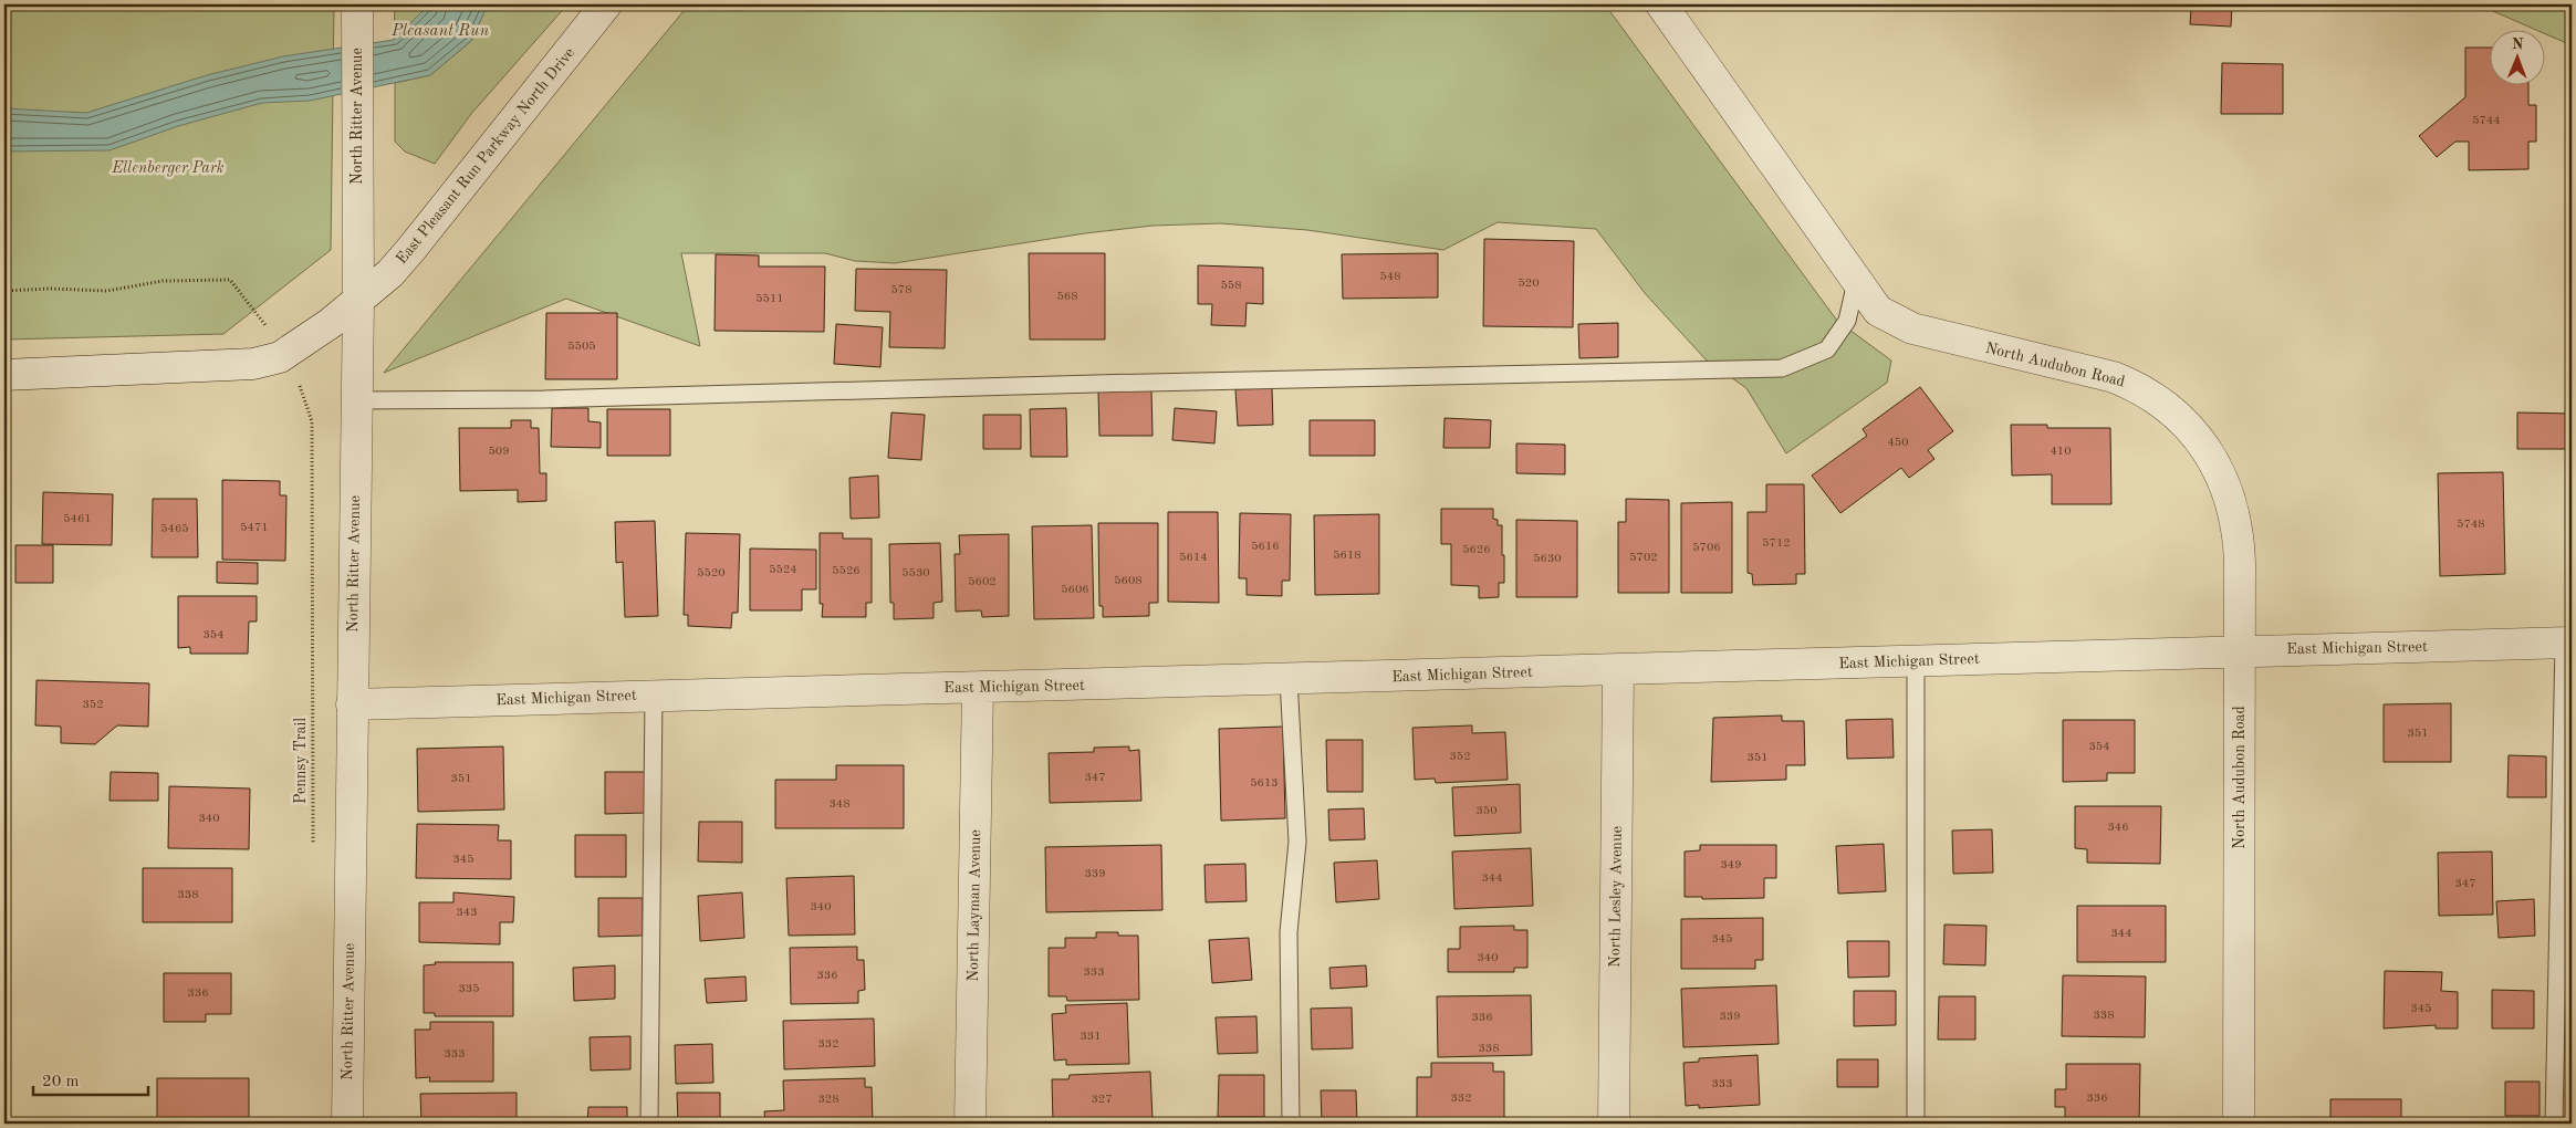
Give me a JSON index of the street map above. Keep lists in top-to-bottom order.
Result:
{
  "streets": {
    "street": [
      "North Ritter Avenue",
      "East Pleasant Run Parkway North Drive",
      "North Audubon Road",
      "East Michigan Street",
      "North Lesley Avenue",
      "North Layman Avenue"
    ],
    "path": ["Pennsy Trail"]
  },
  "crossings": [
    ["North Ritter Avenue", "East Pleasant Run Parkway North Drive"],
    ["North Ritter Avenue", "East Michigan Street"],
    ["North Audubon Road", "East Michigan Street"],
    ["East Michigan Street", "North Lesley Avenue"],
    ["East Michigan Street", "North Layman Avenue"]
  ],
  "water": ["Pleasant Run"],
  "parks": ["Ellenberger Park"],
  "house_numbers": [
    "5744",
    "548",
    "520",
    "558",
    "578",
    "568",
    "5511",
    "5505",
    "450",
    "509",
    "410",
    "5461",
    "5748",
    "5471",
    "5465",
    "5712",
    "5616",
    "5706",
    "5626",
    "5618",
    "5614",
    "5702",
    "5630",
    "5524",
    "5526",
    "5520",
    "5530",
    "5608",
    "5602",
    "5606",
    "354",
    "352",
    "351",
    "354",
    "352",
    "351",
    "347",
    "351",
    "5613",
    "348",
    "350",
    "340",
    "346",
    "345",
    "349",
    "339",
    "344",
    "347",
    "338",
    "340",
    "343",
    "344",
    "345",
    "340",
    "333",
    "336",
    "335",
    "336",
    "345",
    "338",
    "339",
    "336",
    "331",
    "332",
    "338",
    "333",
    "333",
    "332",
    "336",
    "328",
    "327"
  ],
  "scale_bar": "20 m",
  "north": "top"
}
